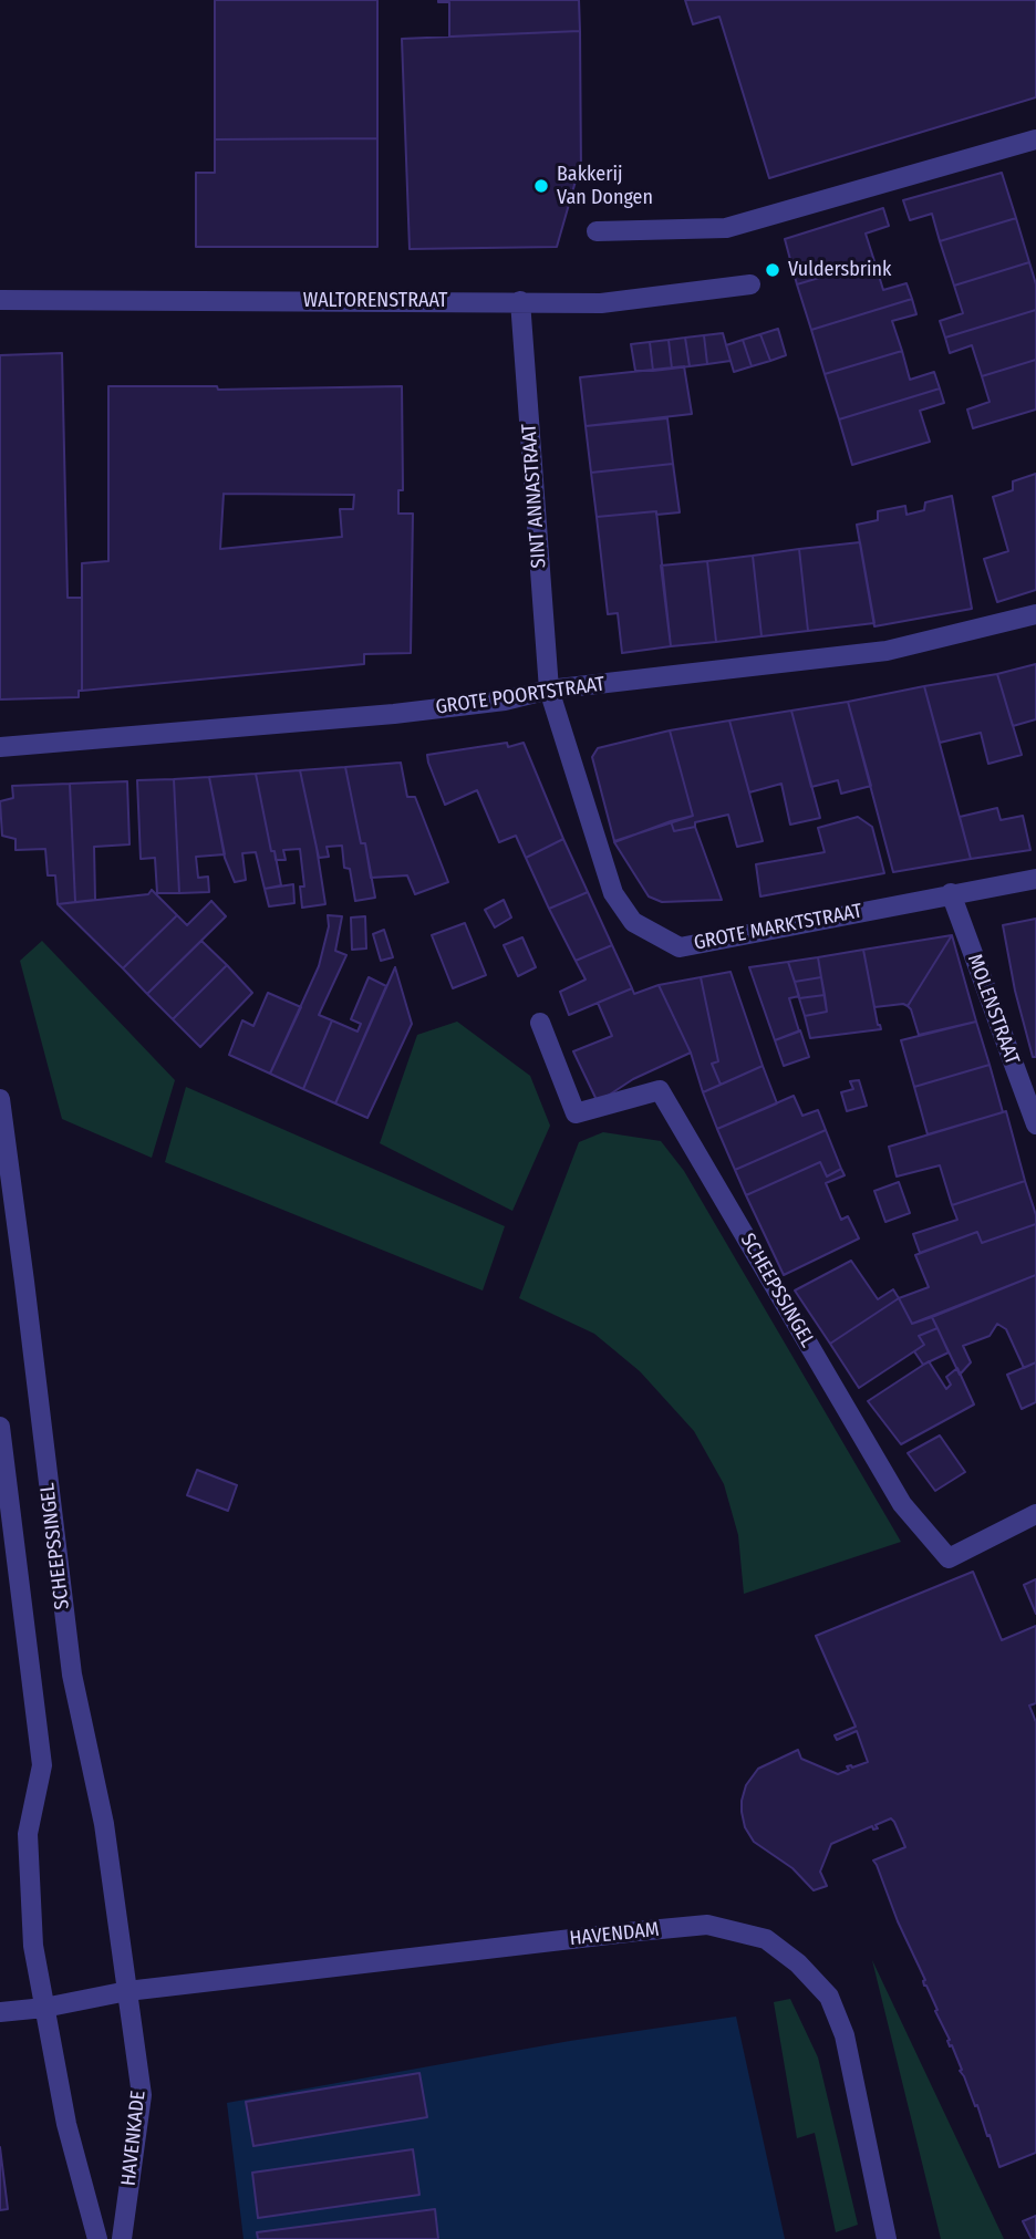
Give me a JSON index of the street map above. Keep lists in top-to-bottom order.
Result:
{
  "streets": {
    "street": [
      "WALTORENSTRAAT",
      "SINT ANNASTRAAT",
      "GROTE POORTSTRAAT",
      "GROTE MARKTSTRAAT",
      "MOLENSTRAAT",
      "SCHEEPSSINGEL",
      "HAVENDAM",
      "HAVENKADE"
    ]
  },
  "crossings": [
    ["WALTORENSTRAAT", "SINT ANNASTRAAT"],
    ["SINT ANNASTRAAT", "GROTE POORTSTRAAT"],
    ["SINT ANNASTRAAT", "GROTE MARKTSTRAAT"],
    ["GROTE POORTSTRAAT", "GROTE MARKTSTRAAT"],
    ["GROTE MARKTSTRAAT", "MOLENSTRAAT"],
    ["SCHEEPSSINGEL", "HAVENDAM"],
    ["SCHEEPSSINGEL", "HAVENKADE"],
    ["HAVENDAM", "HAVENKADE"]
  ],
  "places": ["Bakkerij Van Dongen", "Vuldersbrink"]
}
